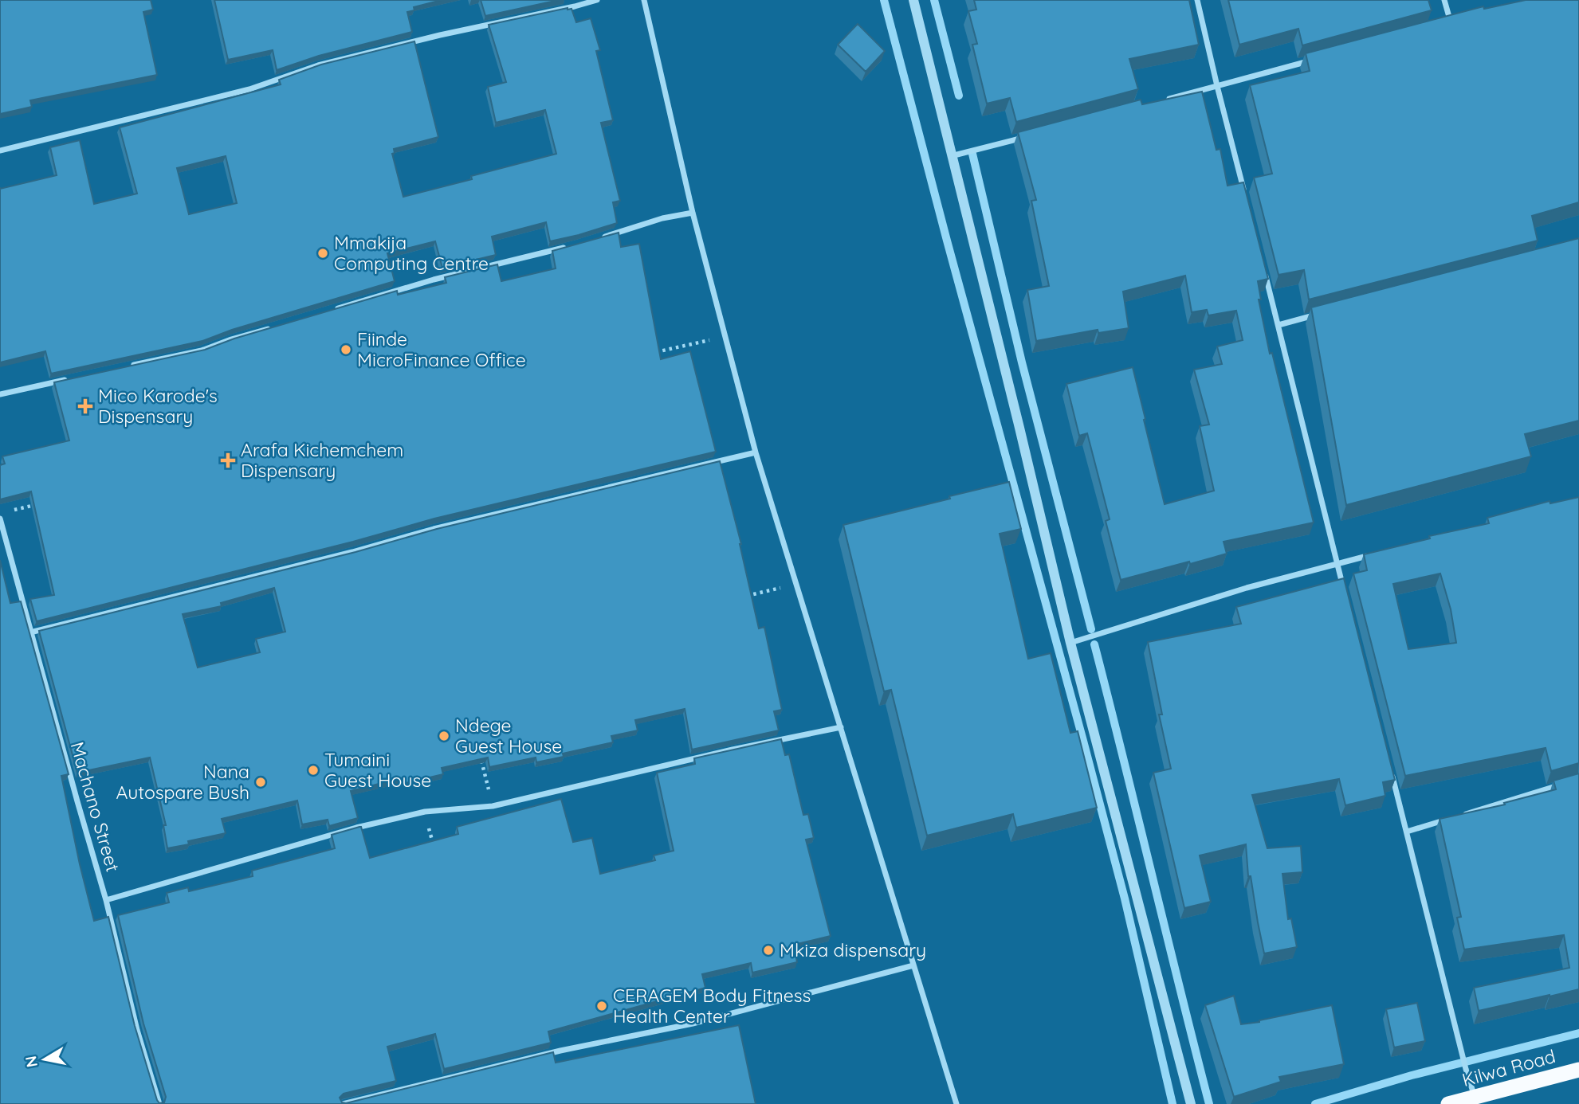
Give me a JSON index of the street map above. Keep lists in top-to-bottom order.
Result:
{
  "streets": {
    "highway": ["Kilwa Road"],
    "street": ["Machano Street"]
  },
  "places": {
    "other": [
      "Mmakija Computing Centre",
      "Fiinde MicroFinance Office",
      "Ndege Guest House",
      "Tumaini Guest House",
      "Nana Autospare Bush",
      "Mkiza dispensary",
      "CERAGEM Body Fitness Health Center"
    ],
    "health": ["Mico Karode's Dispensary", "Arafa Kichemchem Dispensary"]
  },
  "north": "left"
}
